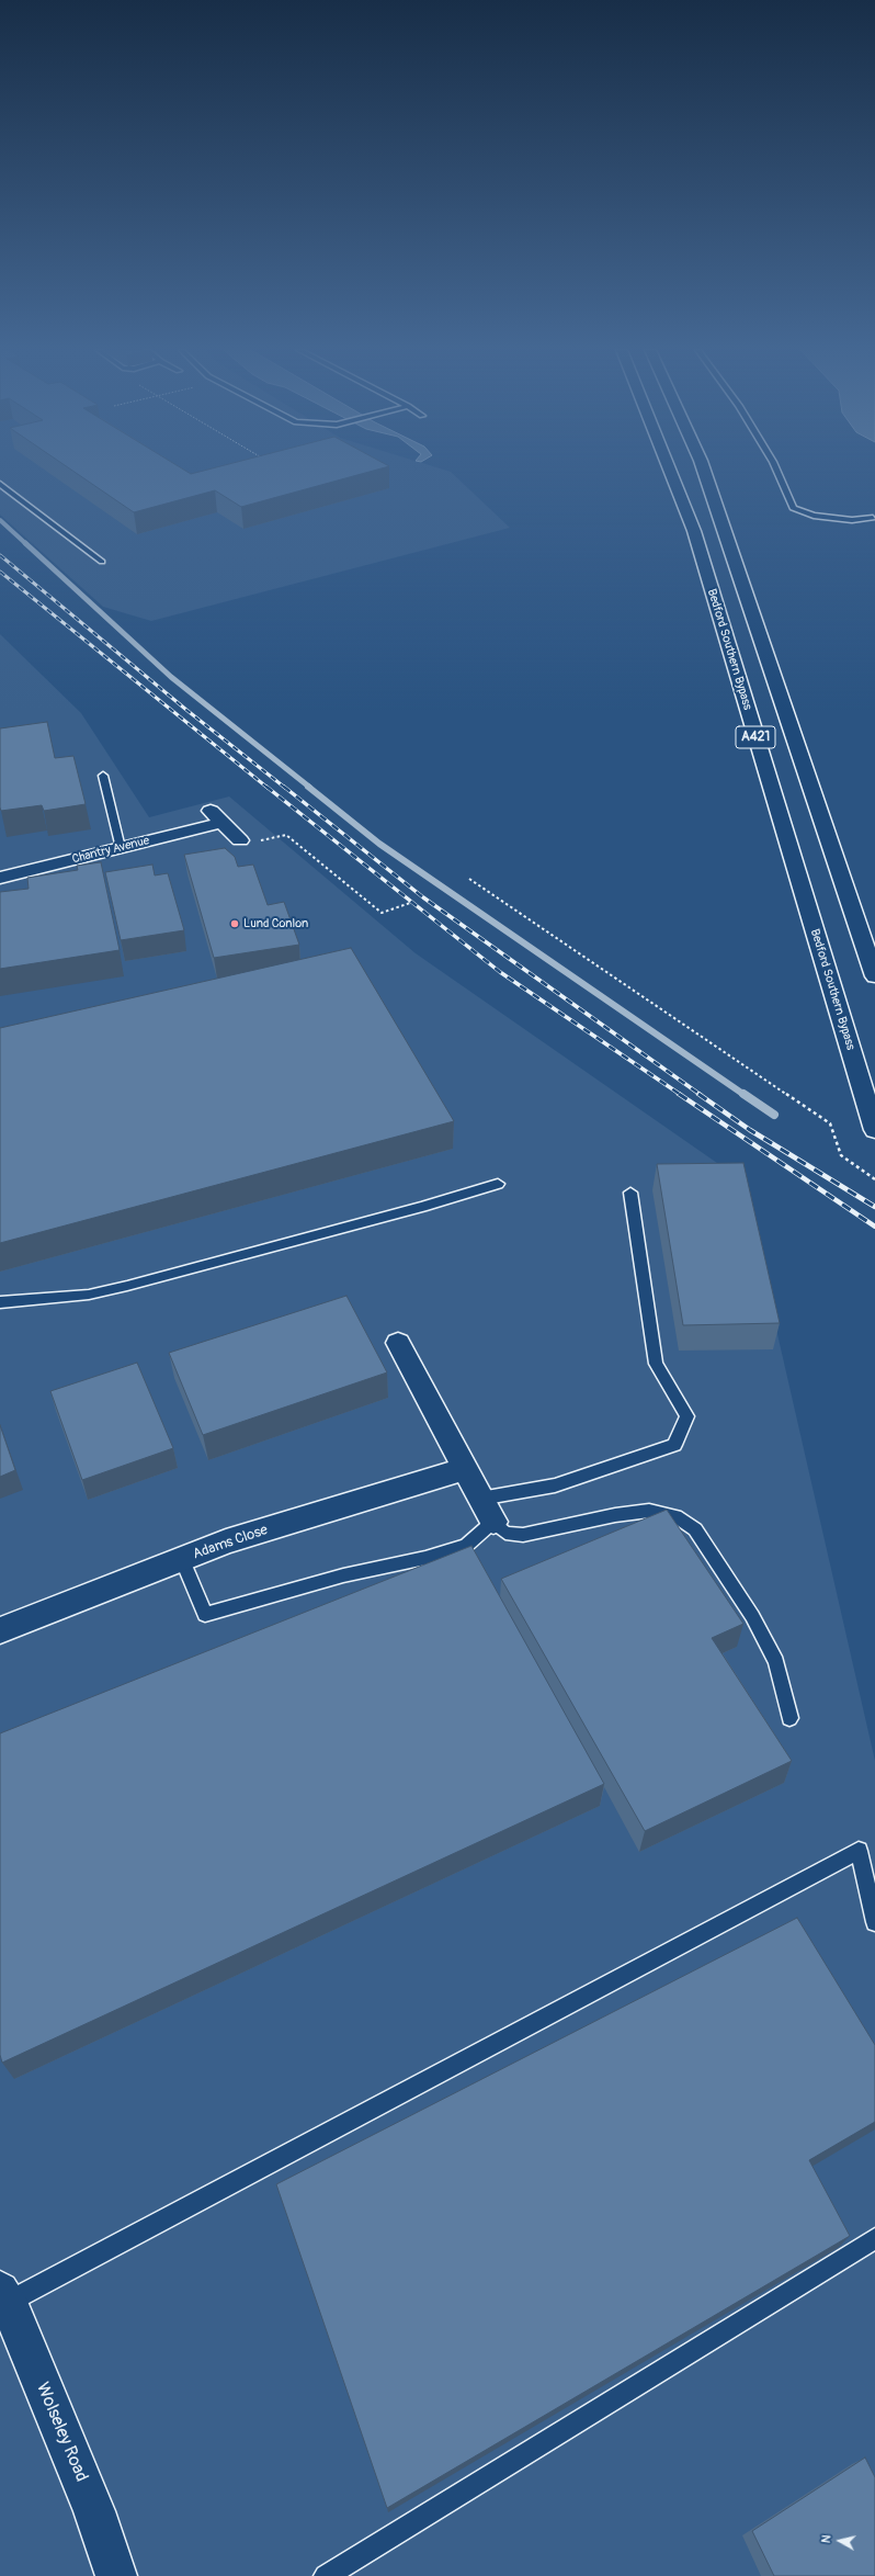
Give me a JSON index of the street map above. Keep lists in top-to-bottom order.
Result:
{
  "streets": {
    "main road": [
      "Bedford Southern Bypass",
      "A421",
      "Chantry Avenue",
      "Adams Close",
      "Wolseley Road"
    ]
  },
  "places": ["Lund Conlon"],
  "north": "left"
}
